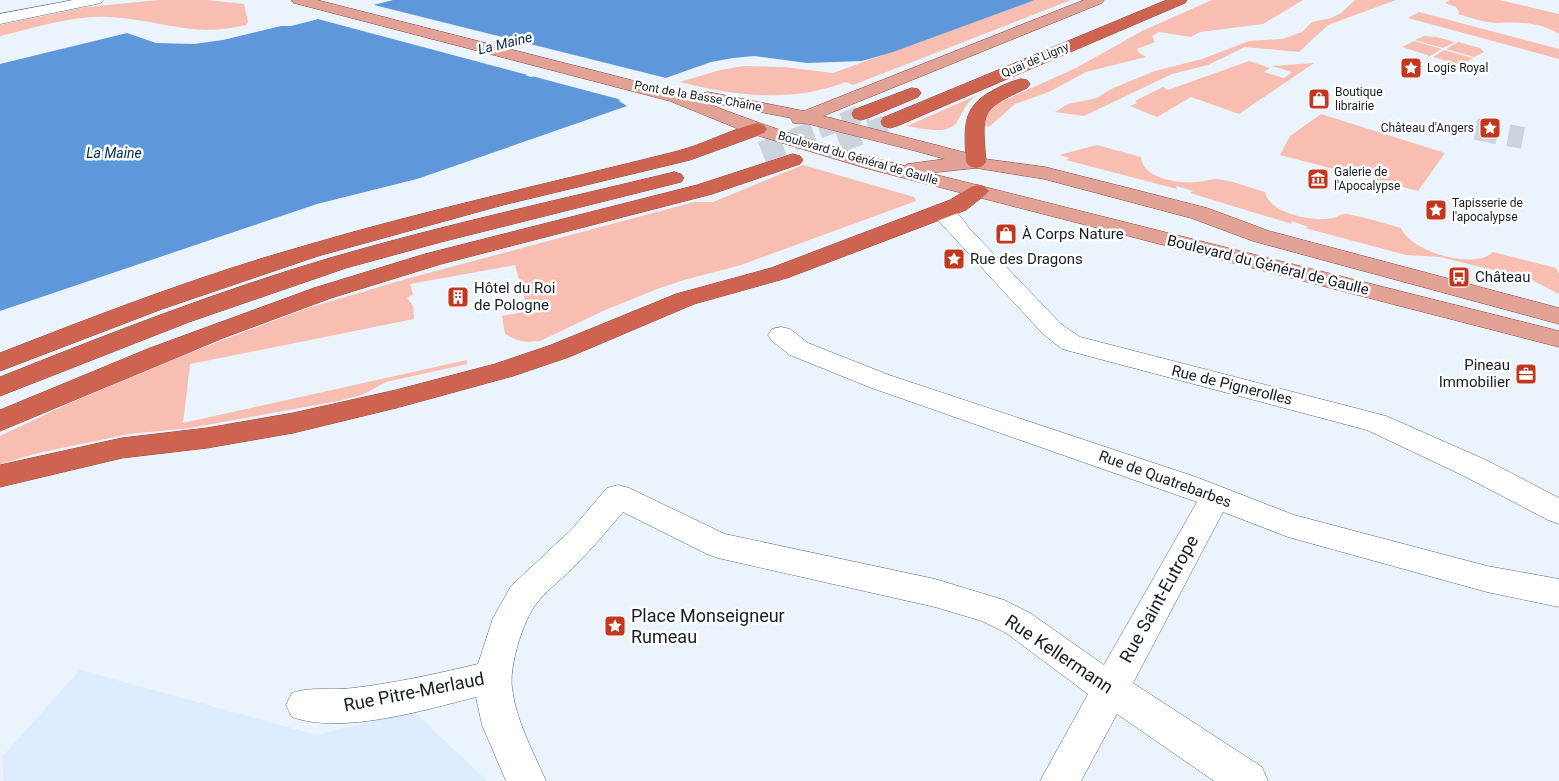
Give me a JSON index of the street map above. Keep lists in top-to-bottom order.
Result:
{
  "streets": {
    "highway": ["Quai de Ligny"],
    "main road": ["Pont de la Basse Chaîne", "Boulevard du Général de Gaulle"],
    "street": [
      "Rue de Pignerolles",
      "Rue de Quatrebarbes",
      "Rue Saint-Eutrope",
      "Rue Kellermann",
      "Rue Pitre-Merlaud"
    ]
  },
  "crossings": [
    ["Pont de la Basse Chaîne", "Boulevard du Général de Gaulle"],
    ["Rue de Quatrebarbes", "Rue Saint-Eutrope"],
    ["Rue Saint-Eutrope", "Rue Kellermann"],
    ["Rue Kellermann", "Rue Pitre-Merlaud"]
  ],
  "water": ["La Maine"],
  "places": {
    "place": [
      "Logis Royal",
      "Château d'Angers",
      "Tapisserie de l'apocalypse",
      "Rue des Dragons",
      "Place Monseigneur Rumeau"
    ],
    "shop": ["Boutique librairie", "À Corps Nature"],
    "museum": ["Galerie de l'Apocalypse"],
    "bus stop": ["Château"],
    "building": ["Hôtel du Roi de Pologne"],
    "office": ["Pineau Immobilier"]
  }
}
